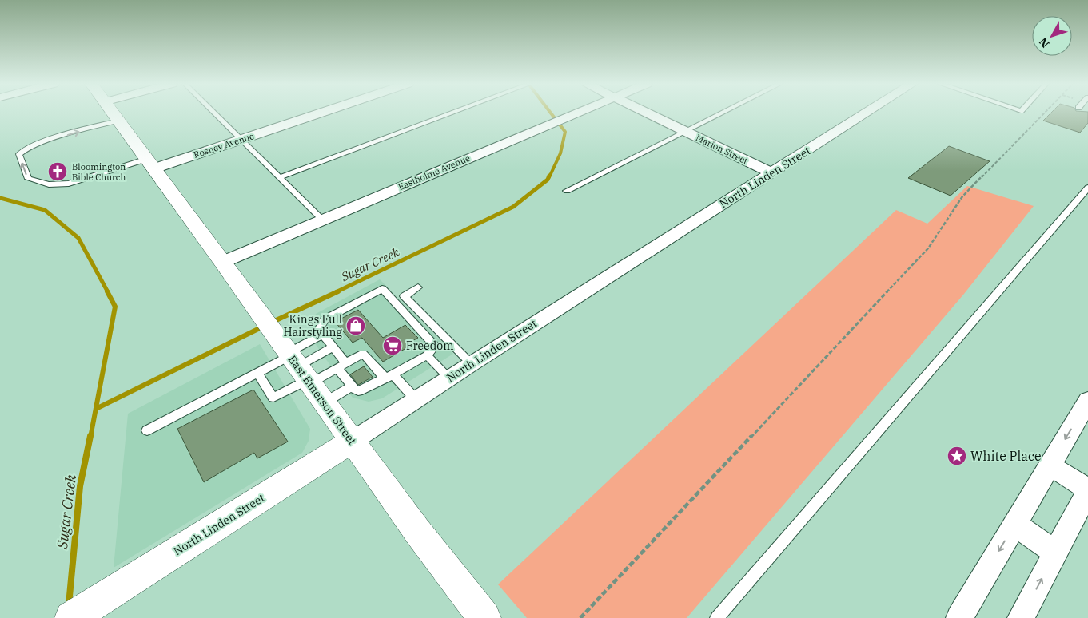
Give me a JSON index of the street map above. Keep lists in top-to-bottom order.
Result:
{
  "streets": {
    "main road": ["North Linden Street", "East Emerson Street"],
    "street": ["Rosney Avenue", "Marion Street", "Eastholme Avenue"]
  },
  "crossings": [
    ["Rosney Avenue", "East Emerson Street"],
    ["Marion Street", "North Linden Street"],
    ["Eastholme Avenue", "East Emerson Street"],
    ["North Linden Street", "East Emerson Street"]
  ],
  "water": ["Sugar Creek"],
  "places": {
    "church": ["Bloomington Bible Church"],
    "shop": ["Kings Full Hairstyling"],
    "supermarket": ["Freedom"],
    "place": ["White Place"]
  },
  "north": "bottom left"
}
